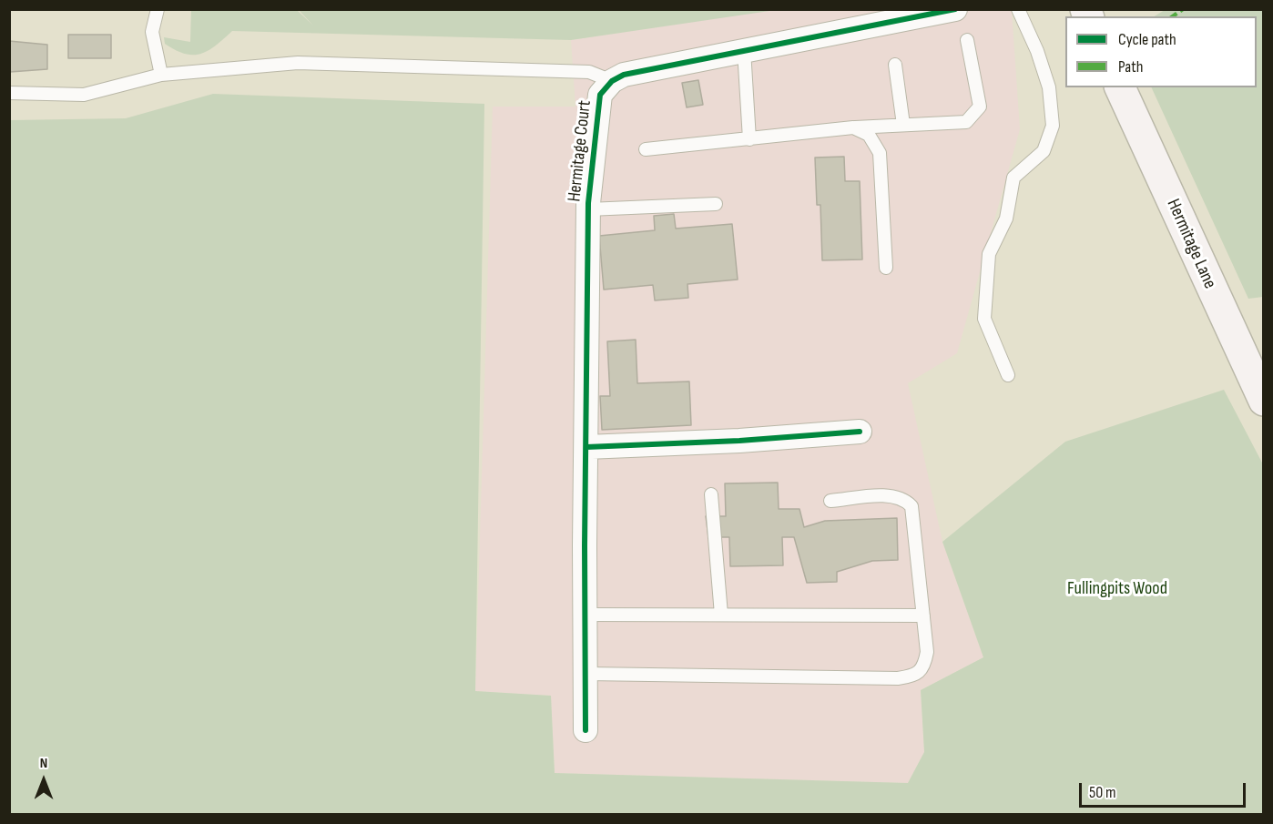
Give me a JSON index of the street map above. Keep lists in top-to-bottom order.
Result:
{
  "streets": {
    "main road": ["Hermitage Lane"],
    "street": ["Hermitage Court"]
  },
  "parks": ["Fullingpits Wood"],
  "legend": ["Cycle path", "Path"],
  "scale_bar": "50 m",
  "north": "top"
}
